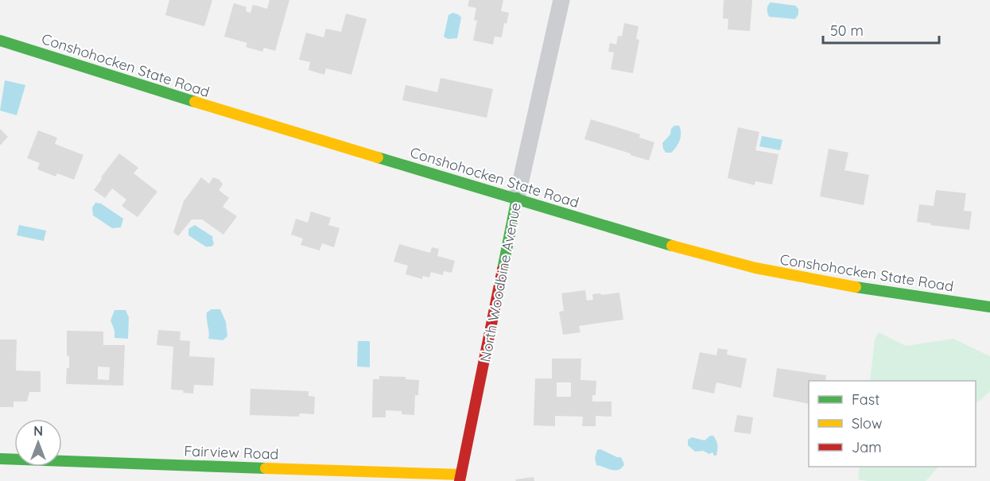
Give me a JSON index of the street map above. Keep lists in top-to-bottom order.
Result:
{
  "streets": {
    "main road": ["Conshohocken State Road", "North Woodbine Avenue", "Fairview Road"]
  },
  "crossings": [
    ["Conshohocken State Road", "North Woodbine Avenue"],
    ["North Woodbine Avenue", "Fairview Road"]
  ],
  "legend": ["Fast", "Slow", "Jam"],
  "scale_bar": "50 m",
  "north": "top"
}
